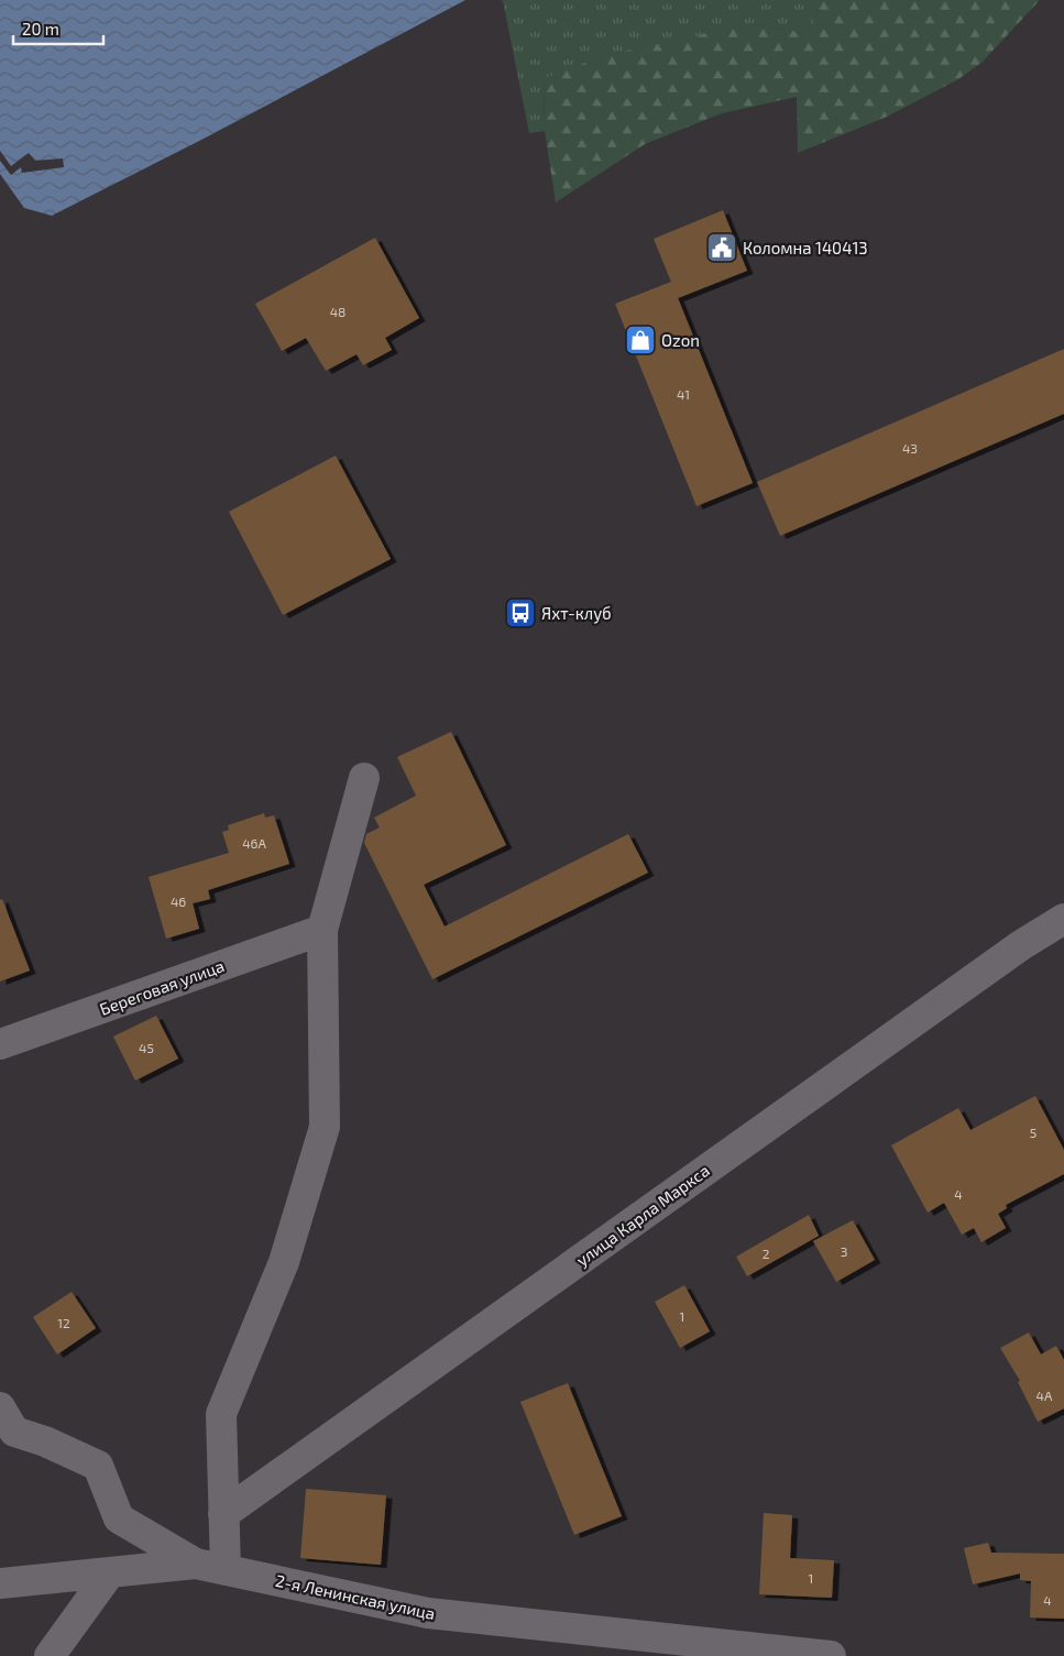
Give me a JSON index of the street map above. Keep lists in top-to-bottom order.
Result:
{
  "streets": {
    "street": ["Береговая улица", "улица Карла Маркса", "2-я Ленинская улица"]
  },
  "places": {
    "public building": ["Коломна 140413"],
    "shop": ["Ozon"],
    "bus stop": ["Яхт-клуб"]
  },
  "house_numbers": [
    "48",
    "41",
    "43",
    "46А",
    "46",
    "45",
    "5",
    "4",
    "3",
    "2",
    "1",
    "12",
    "4А",
    "1",
    "4"
  ],
  "scale_bar": "20 m"
}
